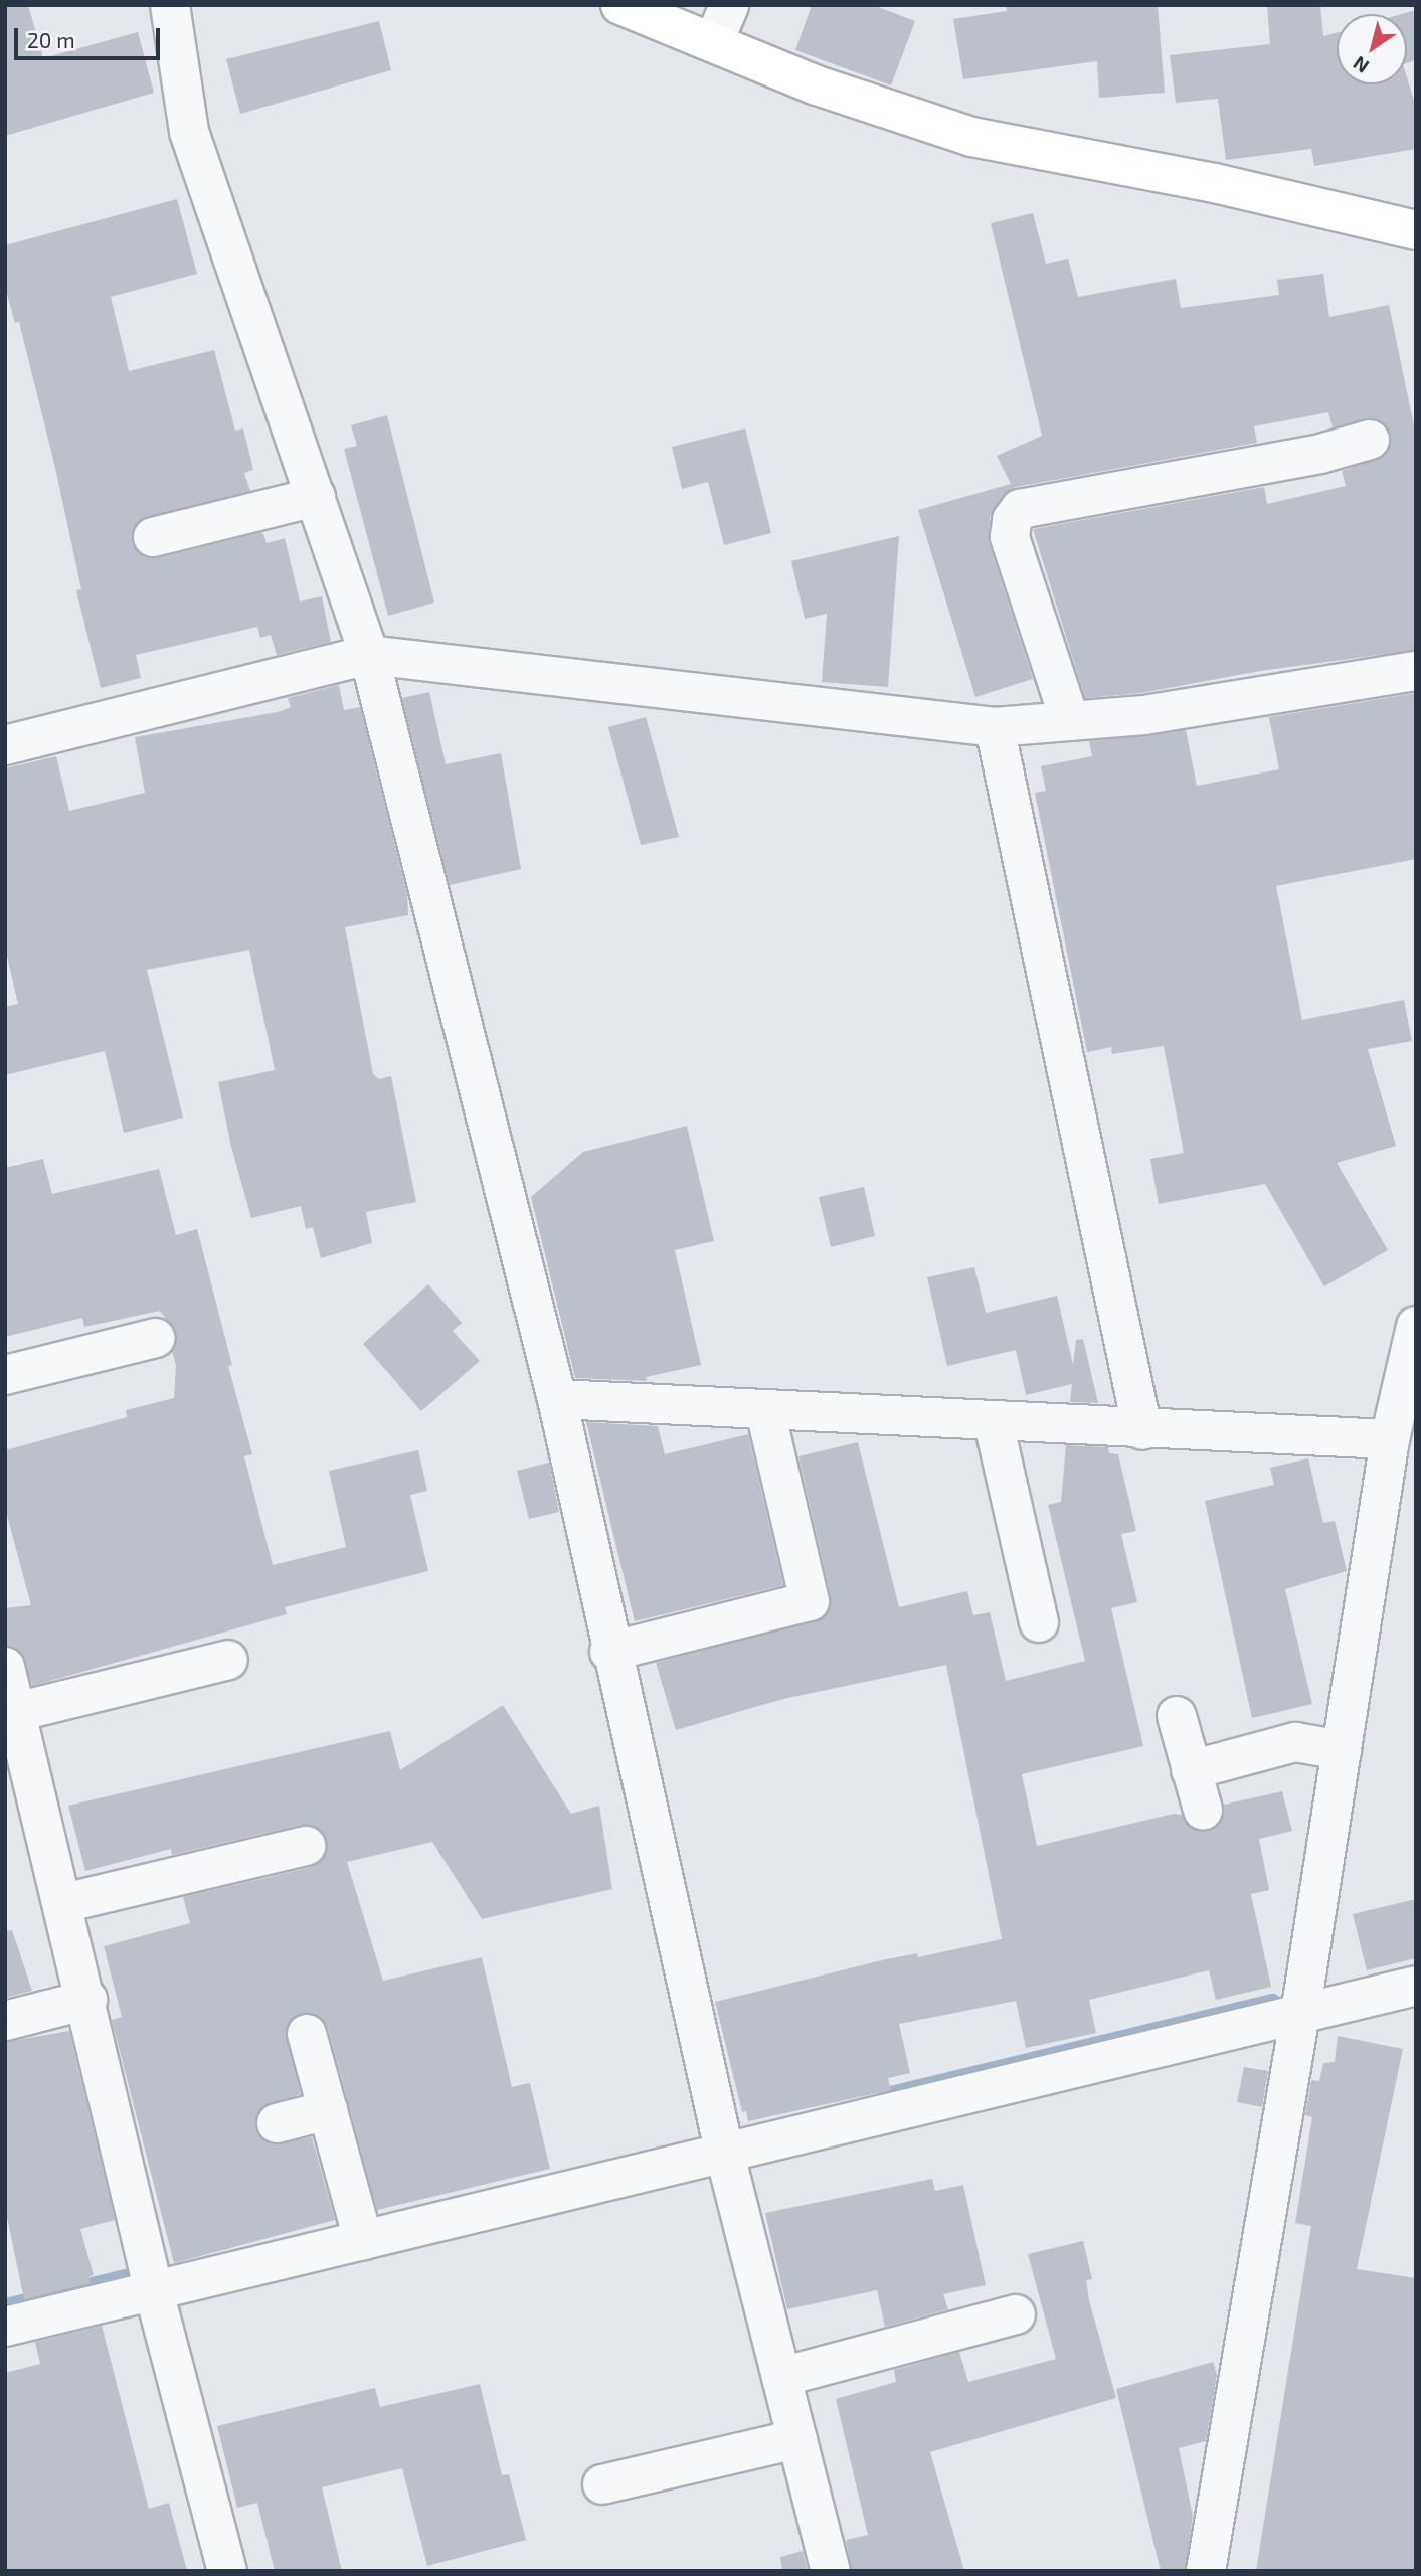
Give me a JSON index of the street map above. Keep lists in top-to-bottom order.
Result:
{
  "scale_bar": "20 m",
  "north": "bottom left"
}
